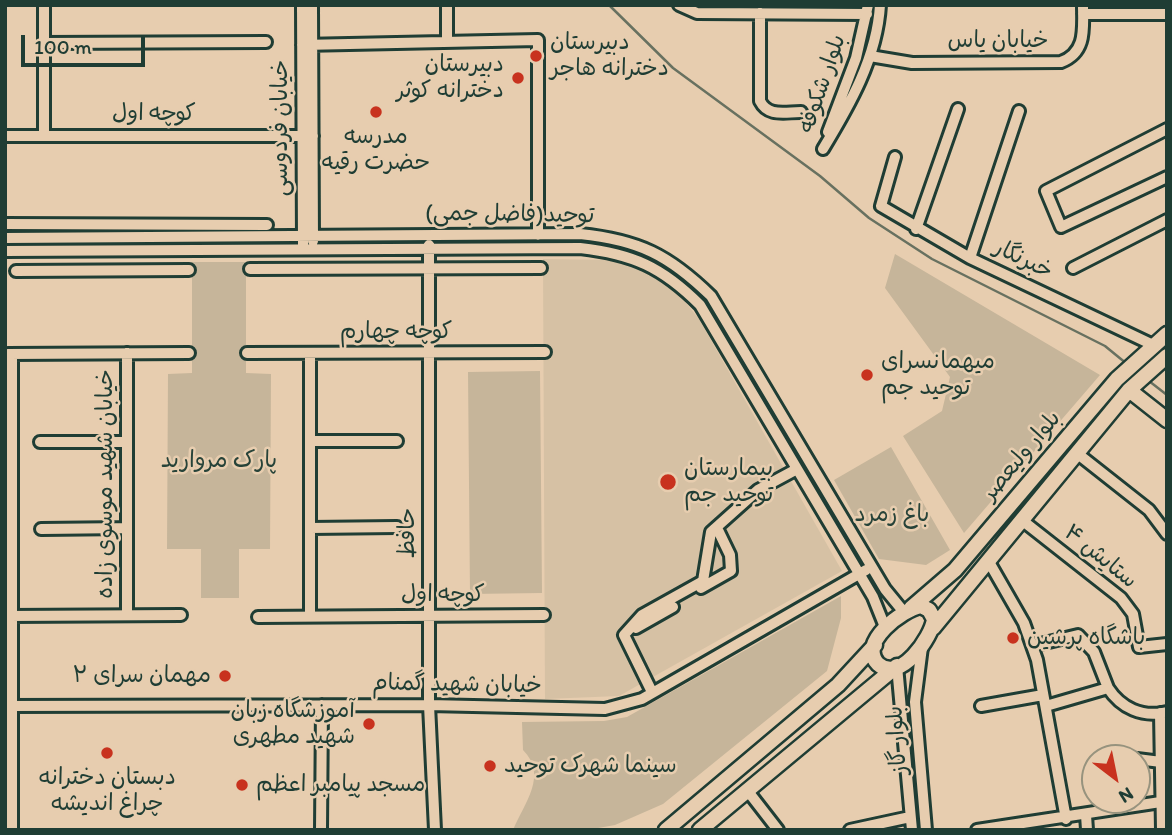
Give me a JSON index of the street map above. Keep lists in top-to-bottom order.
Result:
{
  "streets": {
    "main road": ["بلوار ولیعصر"],
    "street": [
      "خیابان یاس",
      "بلوار شکوفه",
      "کوچه اول",
      "خیابان فردوسی",
      "توحید(فاضل جمی)",
      "خبرنگار",
      "کوچه چهارم",
      "خیابان شهید موسوی زاده",
      "حافظ",
      "ستایش ۴",
      "خیابان شهید گمنام",
      "بلوار گاز"
    ]
  },
  "crossings": [
    ["خیابان یاس", "بلوار شکوفه"],
    ["کوچه اول", "خیابان فردوسی"],
    ["کوچه اول", "حافظ"],
    ["خیابان فردوسی", "توحید(فاضل جمی)"],
    ["توحید(فاضل جمی)", "بلوار ولیعصر"],
    ["توحید(فاضل جمی)", "حافظ"],
    ["توحید(فاضل جمی)", "خیابان شهید گمنام"],
    ["خبرنگار", "بلوار ولیعصر"],
    ["کوچه چهارم", "حافظ"],
    ["بلوار ولیعصر", "ستایش ۴"],
    ["بلوار ولیعصر", "بلوار گاز"],
    ["حافظ", "خیابان شهید گمنام"]
  ],
  "parks": ["پارک مروارید", "باغ زمرد"],
  "places": [
    "دبیرستان دخترانه هاجر",
    "دبیرستان دخترانه کوثر",
    "مدرسه حضرت رقیه",
    "میهمانسرای توحید جم",
    "بیمارستان توحید جم",
    "باشگاه پرشین",
    "مهمان سرای ۲",
    "آموزشگاه زبان شهید مطهری",
    "دبستان دخترانه چراغ اندیشه",
    "سینما شهرک توحید",
    "مسجد پیامبر اعظم"
  ],
  "scale_bar": "100 m",
  "north": "bottom right"
}
